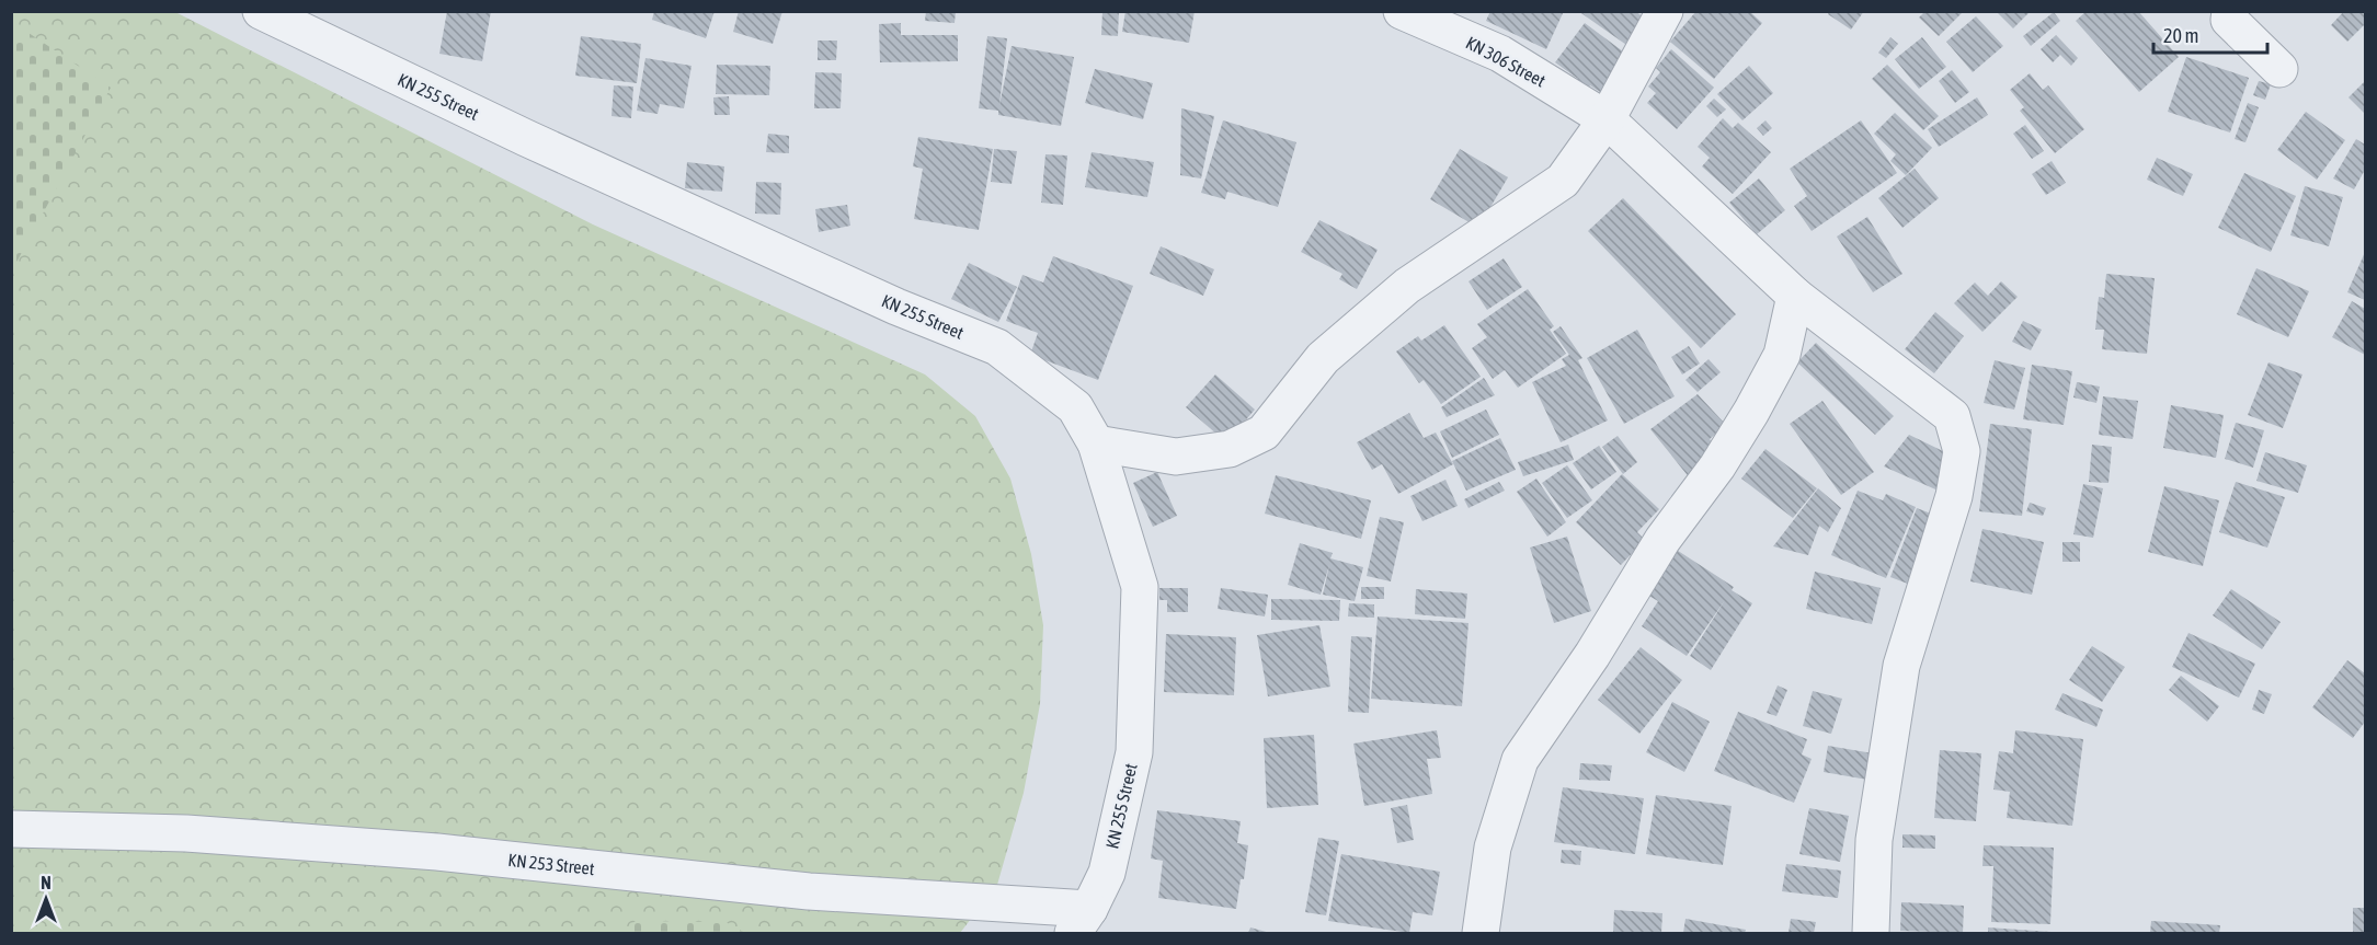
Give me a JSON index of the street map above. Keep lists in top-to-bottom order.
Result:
{
  "streets": {
    "street": ["KN 306 Street", "KN 255 Street", "KN 253 Street"]
  },
  "crossings": [
    ["KN 255 Street", "KN 253 Street"]
  ],
  "scale_bar": "20 m",
  "north": "top"
}
